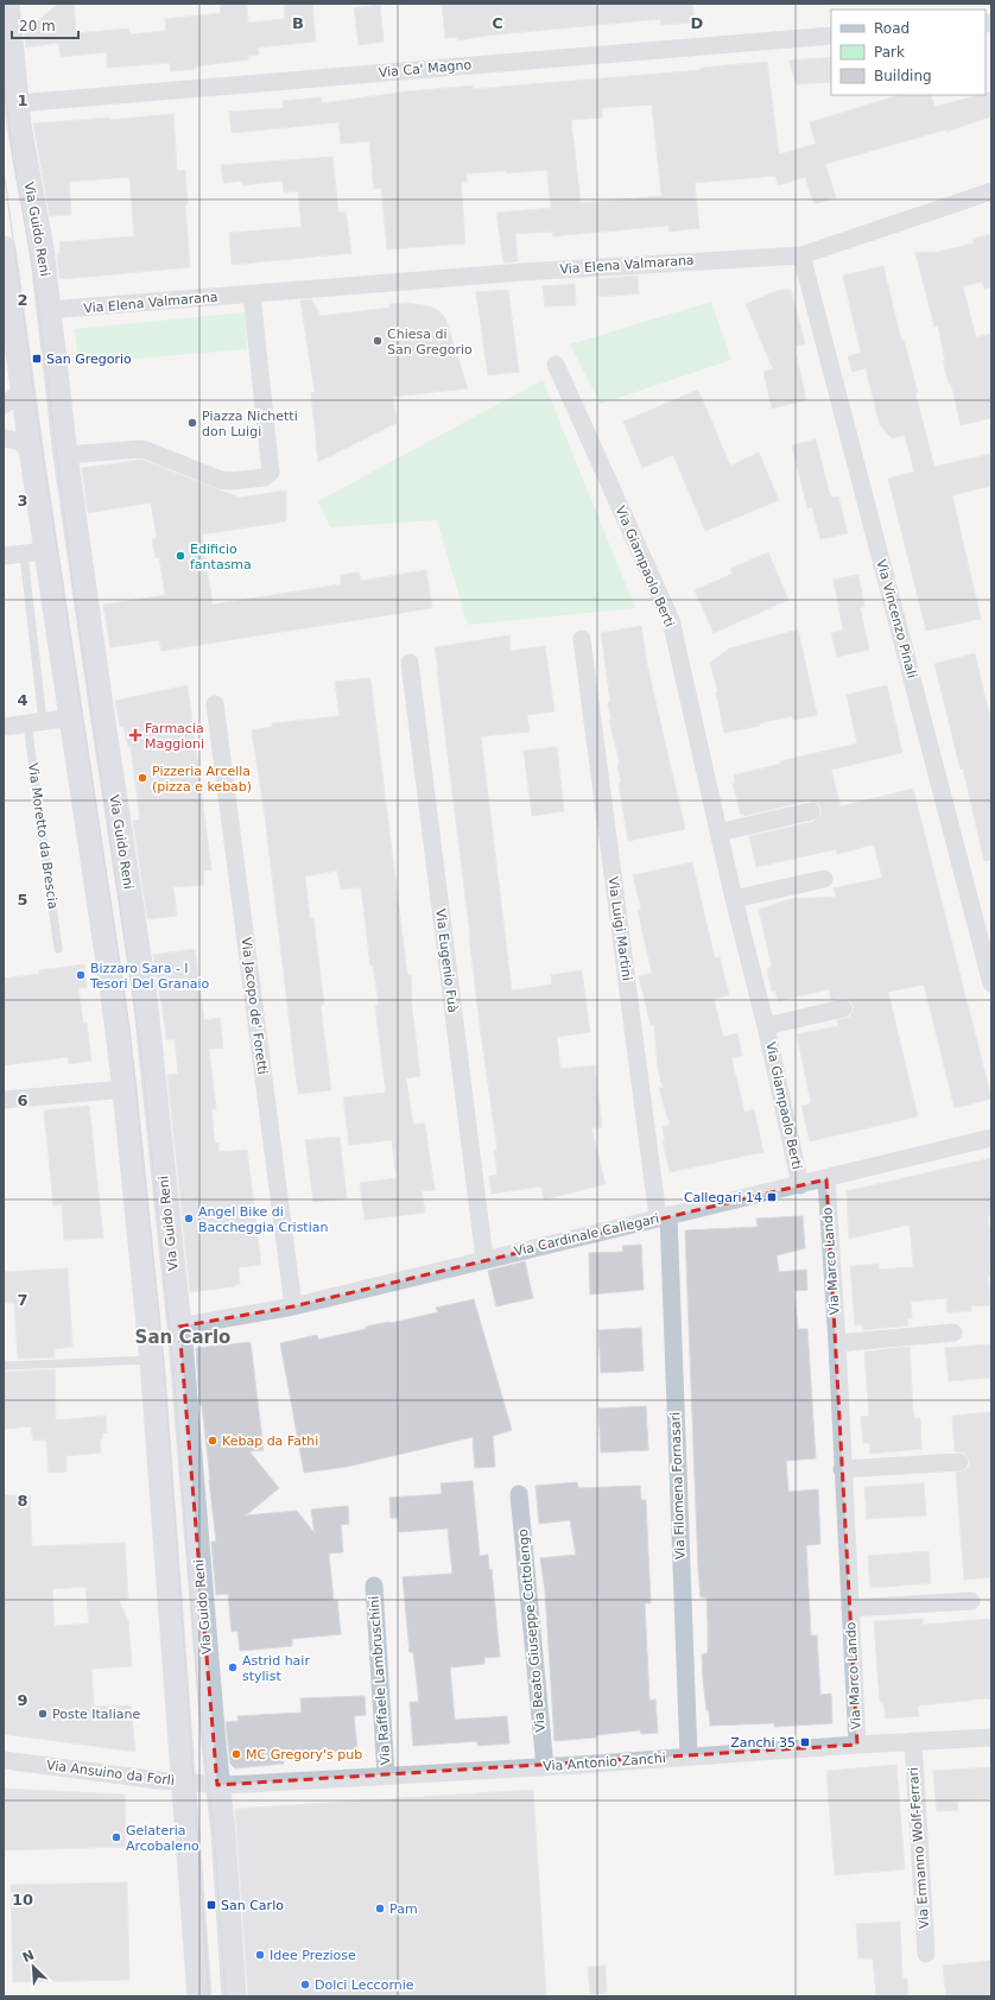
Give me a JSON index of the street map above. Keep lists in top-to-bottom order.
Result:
{
  "streets": {
    "street": [
      "Via Ca' Magno",
      "Via Guido Reni",
      "Via Elena Valmarana",
      "Via Giampaolo Berti",
      "Via Vincenzo Pinali",
      "Via Luigi Martini",
      "Via Eugenio Fuà",
      "Via Jacopo de' Foretti",
      "Via Cardinale Callegari",
      "Via Marco Lando",
      "Via Filomena Fornasari",
      "Via Beato Giuseppe Cottolengo",
      "Via Raffaele Lambruschini",
      "Via Antonio Zanchi",
      "Via Ansuino da Forlì",
      "Via Ermanno Wolf-Ferrari"
    ],
    "lane": ["Via Moretto da Brescia"]
  },
  "crossings": [
    ["Via Ca' Magno", "Via Guido Reni"],
    ["Via Guido Reni", "Via Elena Valmarana"],
    ["Via Guido Reni", "Via Cardinale Callegari"],
    ["Via Guido Reni", "Via Antonio Zanchi"],
    ["Via Guido Reni", "Via Ansuino da Forlì"],
    ["Via Elena Valmarana", "Via Vincenzo Pinali"],
    ["Via Giampaolo Berti", "Via Cardinale Callegari"],
    ["Via Luigi Martini", "Via Cardinale Callegari"],
    ["Via Luigi Martini", "Via Filomena Fornasari"],
    ["Via Eugenio Fuà", "Via Cardinale Callegari"],
    ["Via Jacopo de' Foretti", "Via Cardinale Callegari"],
    ["Via Cardinale Callegari", "Via Marco Lando"],
    ["Via Cardinale Callegari", "Via Filomena Fornasari"],
    ["Via Marco Lando", "Via Antonio Zanchi"],
    ["Via Filomena Fornasari", "Via Antonio Zanchi"],
    ["Via Beato Giuseppe Cottolengo", "Via Antonio Zanchi"],
    ["Via Raffaele Lambruschini", "Via Antonio Zanchi"],
    ["Via Antonio Zanchi", "Via Ansuino da Forlì"],
    ["Via Antonio Zanchi", "Via Ermanno Wolf-Ferrari"]
  ],
  "districts": ["San Carlo"],
  "places": {
    "other": [
      "Chiesa di San Gregorio",
      "Piazza Nichetti don Luigi",
      "Edificio fantasma",
      "Pizzeria Arcella (pizza e kebab)",
      "Bizzaro Sara - I Tesori Del Granaio",
      "Angel Bike di Baccheggia Cristian",
      "Kebap da Fathi",
      "Astrid hair stylist",
      "Poste Italiane",
      "MC Gregory's pub",
      "Gelateria Arcobaleno",
      "Pam",
      "Idee Preziose",
      "Dolci Leccornie"
    ],
    "transit": [
      "San Gregorio",
      "Callegari 14",
      "Zanchi 35",
      "San Carlo"
    ],
    "health": ["Farmacia Maggioni"]
  },
  "legend": ["Road", "Park", "Building"],
  "scale_bar": "20 m",
  "north": "top left",
  "grid": {
    "columns": ["B", "C", "D"],
    "rows": [
      "1",
      "2",
      "3",
      "4",
      "5",
      "6",
      "7",
      "8",
      "9",
      "10"
    ]
  }
}
